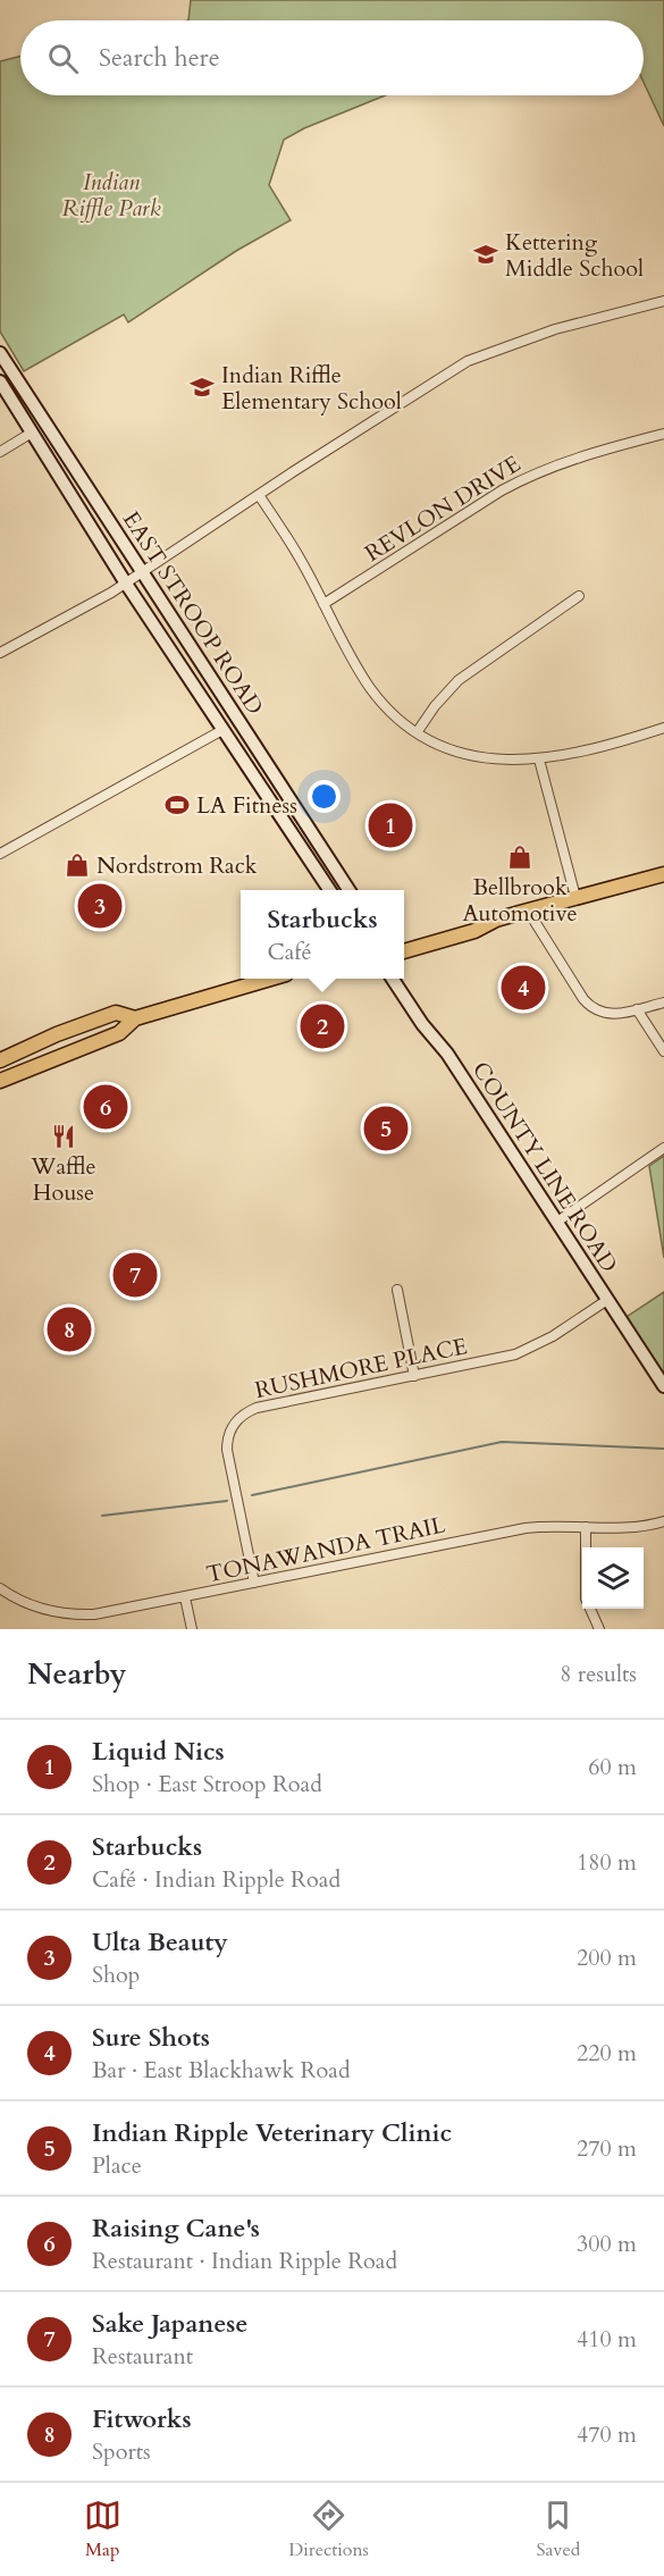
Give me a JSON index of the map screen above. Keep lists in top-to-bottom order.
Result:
{
  "streets": {
    "main road": ["EAST STROOP ROAD", "COUNTY LINE ROAD"],
    "street": ["REVLON DRIVE", "RUSHMORE PLACE", "TONAWANDA TRAIL"]
  },
  "crossings": [
    ["COUNTY LINE ROAD", "RUSHMORE PLACE"],
    ["RUSHMORE PLACE", "TONAWANDA TRAIL"]
  ],
  "parks": ["Indian Riffle Park"],
  "places": {
    "school or university": ["Kettering Middle School", "Indian Riffle Elementary School"],
    "sports": ["LA Fitness"],
    "shop": ["Bellbrook Automotive", "Nordstrom Rack"],
    "restaurant": ["Waffle House"]
  },
  "page": {
    "search": "Search here",
    "pins": [
      "1",
      "3",
      "4",
      "2",
      "6",
      "5",
      "7",
      "8"
    ],
    "popup": ["Starbucks", "Café"],
    "heading": ["Nearby", "8 results"],
    "list": [
      {
        "mark": "1",
        "name": "Liquid Nics",
        "note": "Shop · East Stroop Road",
        "value": "60 m"
      },
      {
        "mark": "2",
        "name": "Starbucks",
        "note": "Café · Indian Ripple Road",
        "value": "180 m"
      },
      {
        "mark": "3",
        "name": "Ulta Beauty",
        "note": "Shop",
        "value": "200 m"
      },
      {
        "mark": "4",
        "name": "Sure Shots",
        "note": "Bar · East Blackhawk Road",
        "value": "220 m"
      },
      {
        "mark": "5",
        "name": "Indian Ripple Veterinary Clinic",
        "note": "Place",
        "value": "270 m"
      },
      {
        "mark": "6",
        "name": "Raising Cane's",
        "note": "Restaurant · Indian Ripple Road",
        "value": "300 m"
      },
      {
        "mark": "7",
        "name": "Sake Japanese",
        "note": "Restaurant",
        "value": "410 m"
      },
      {
        "mark": "8",
        "name": "Fitworks",
        "note": "Sports",
        "value": "470 m"
      }
    ],
    "nav": ["Map", "Directions", "Saved"]
  }
}
